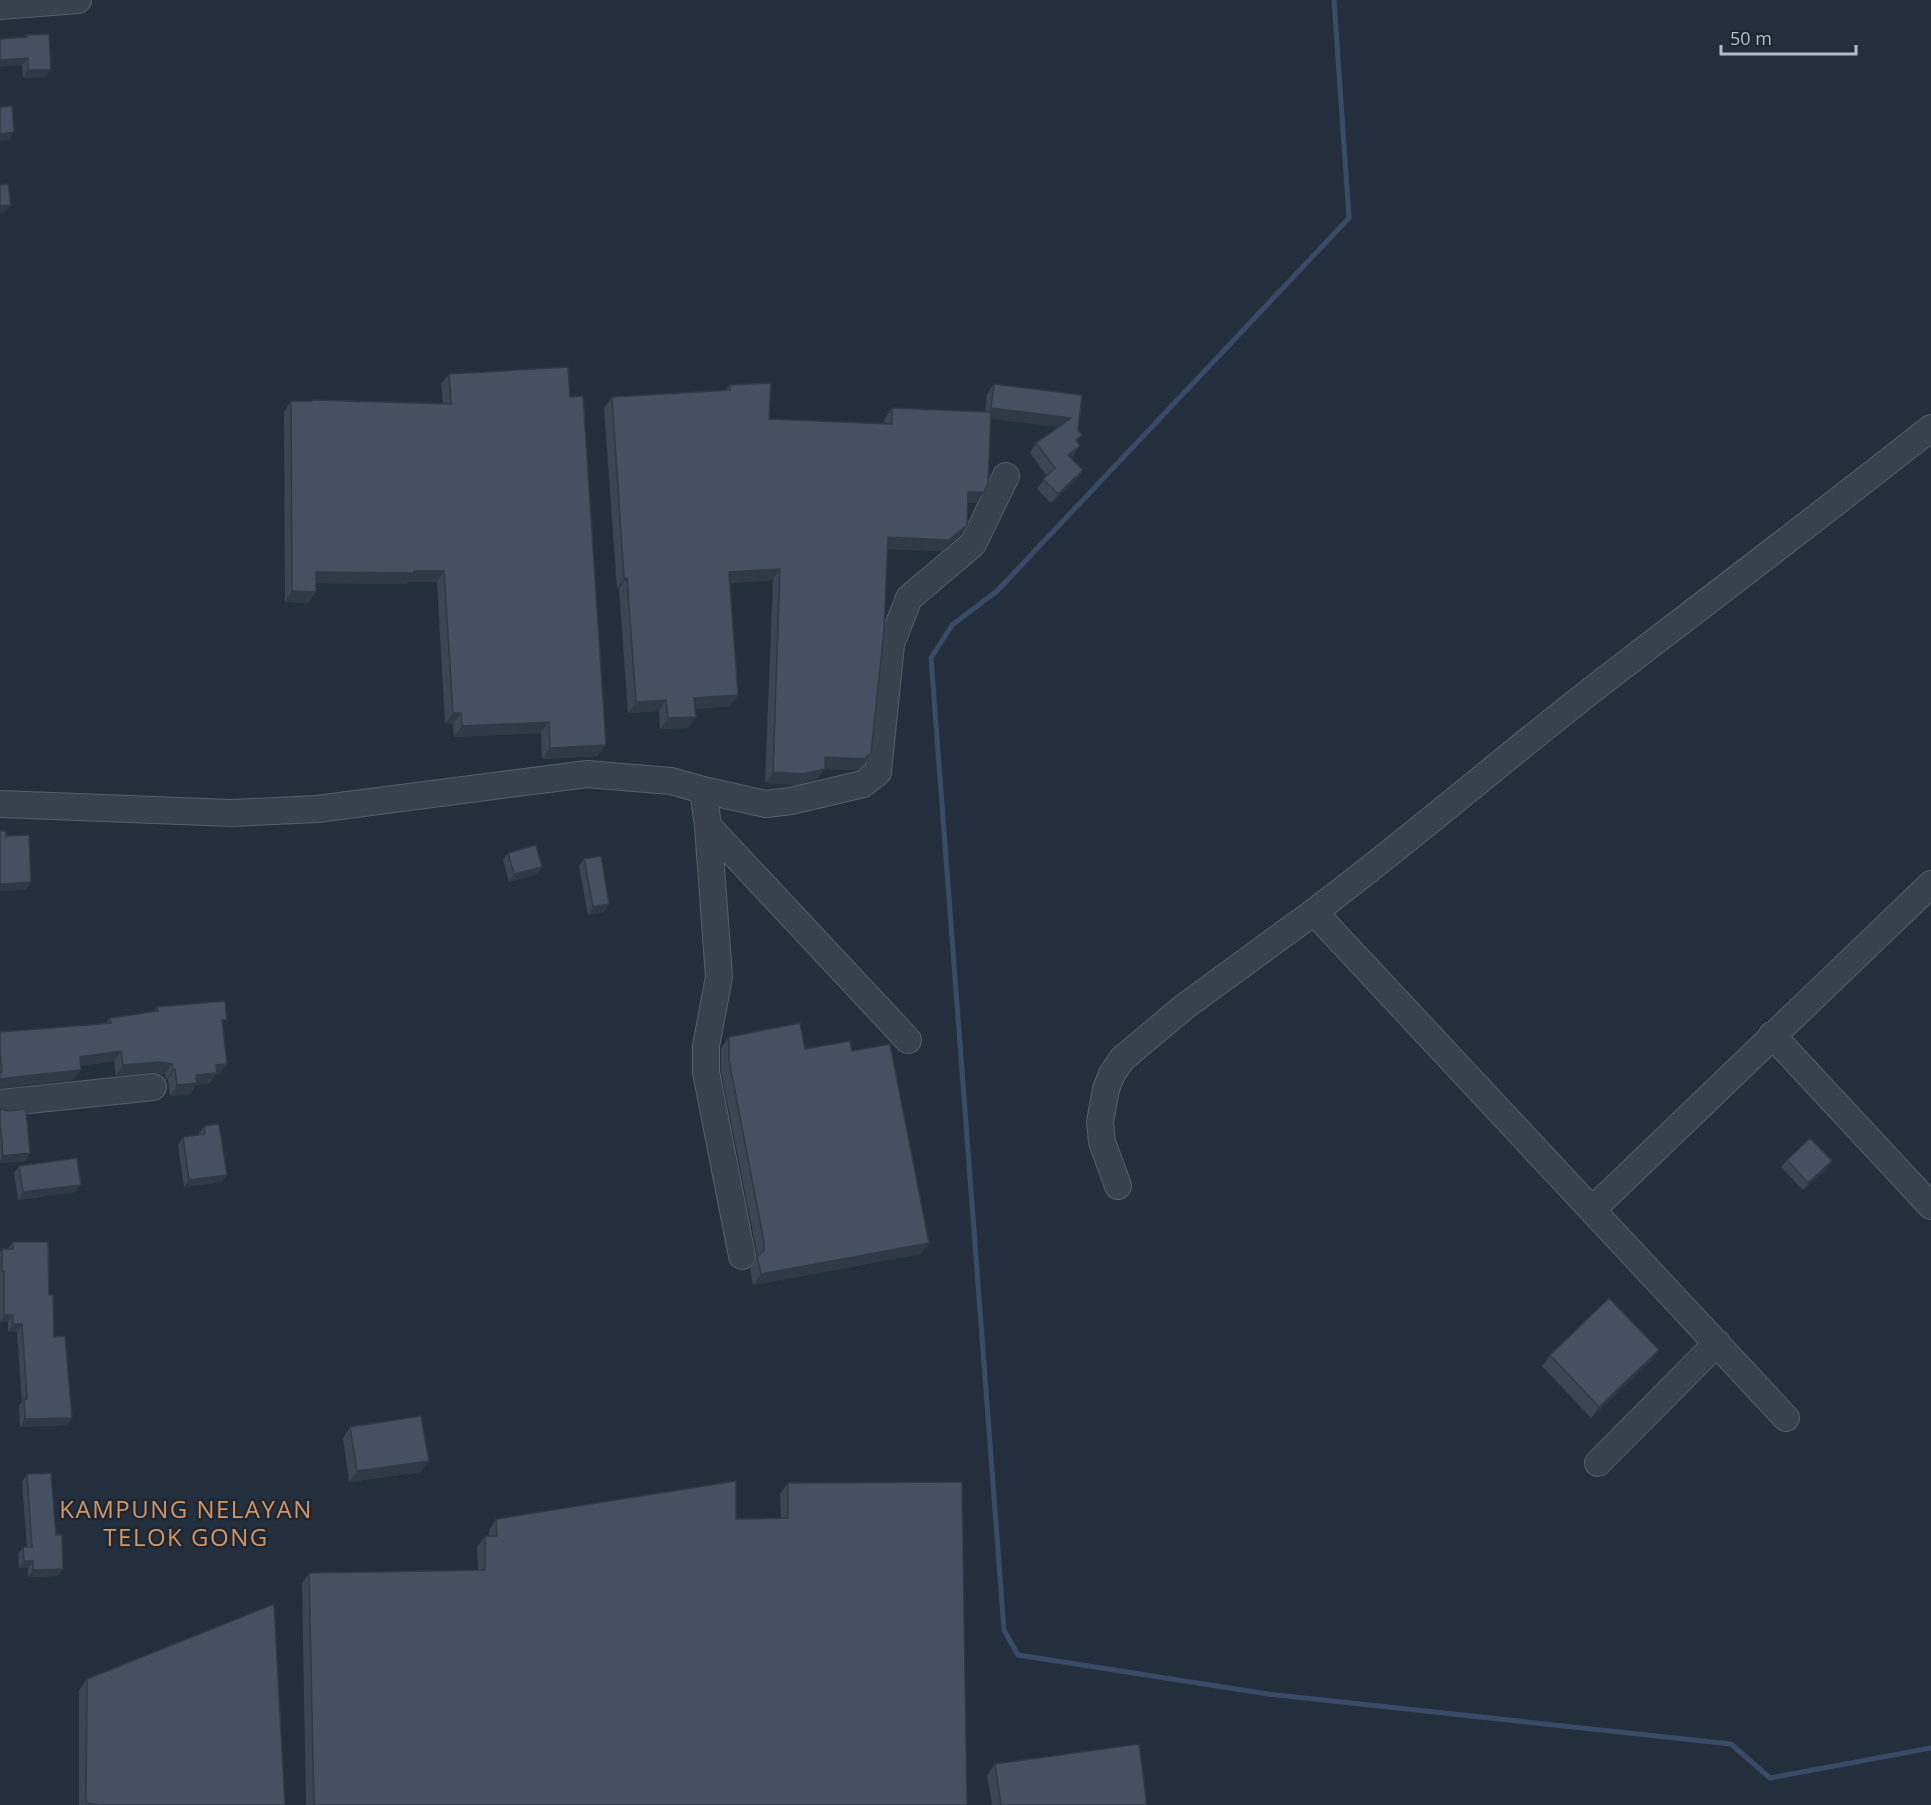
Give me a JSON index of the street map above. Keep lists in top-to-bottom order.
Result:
{
  "districts": ["KAMPUNG NELAYAN TELOK GONG"],
  "scale_bar": "50 m"
}
